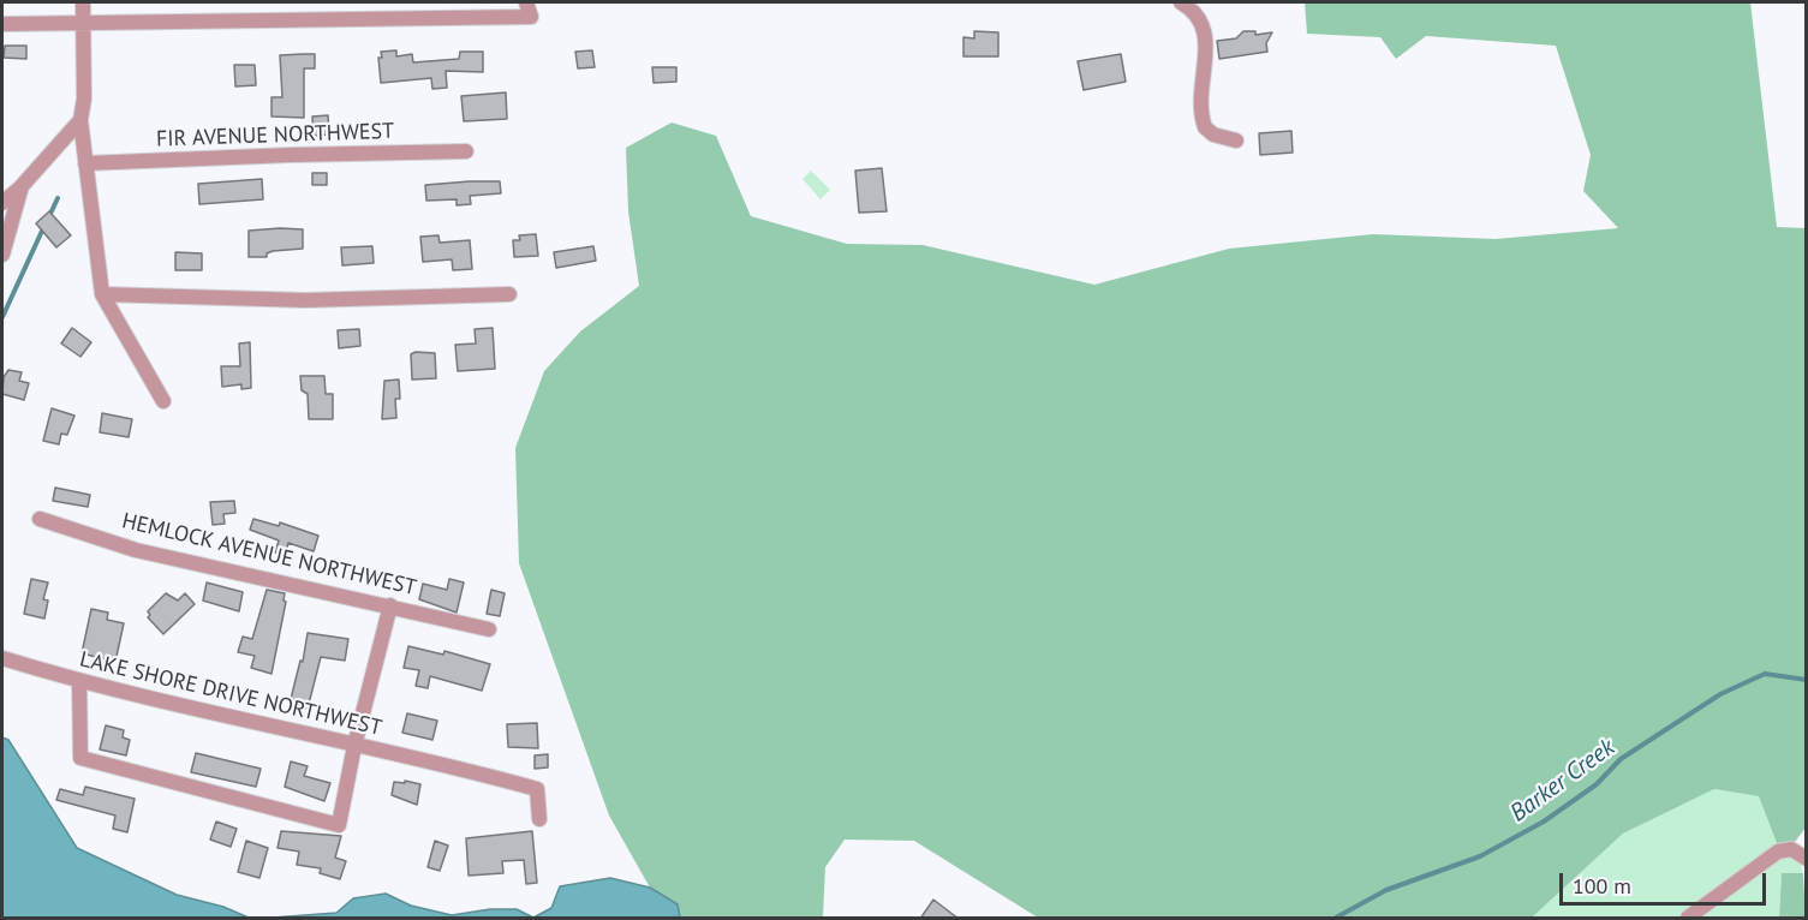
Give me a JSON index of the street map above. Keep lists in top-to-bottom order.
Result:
{
  "streets": {
    "street": ["FIR AVENUE NORTHWEST", "HEMLOCK AVENUE NORTHWEST", "LAKE SHORE DRIVE NORTHWEST"]
  },
  "water": ["Barker Creek"],
  "scale_bar": "100 m"
}
